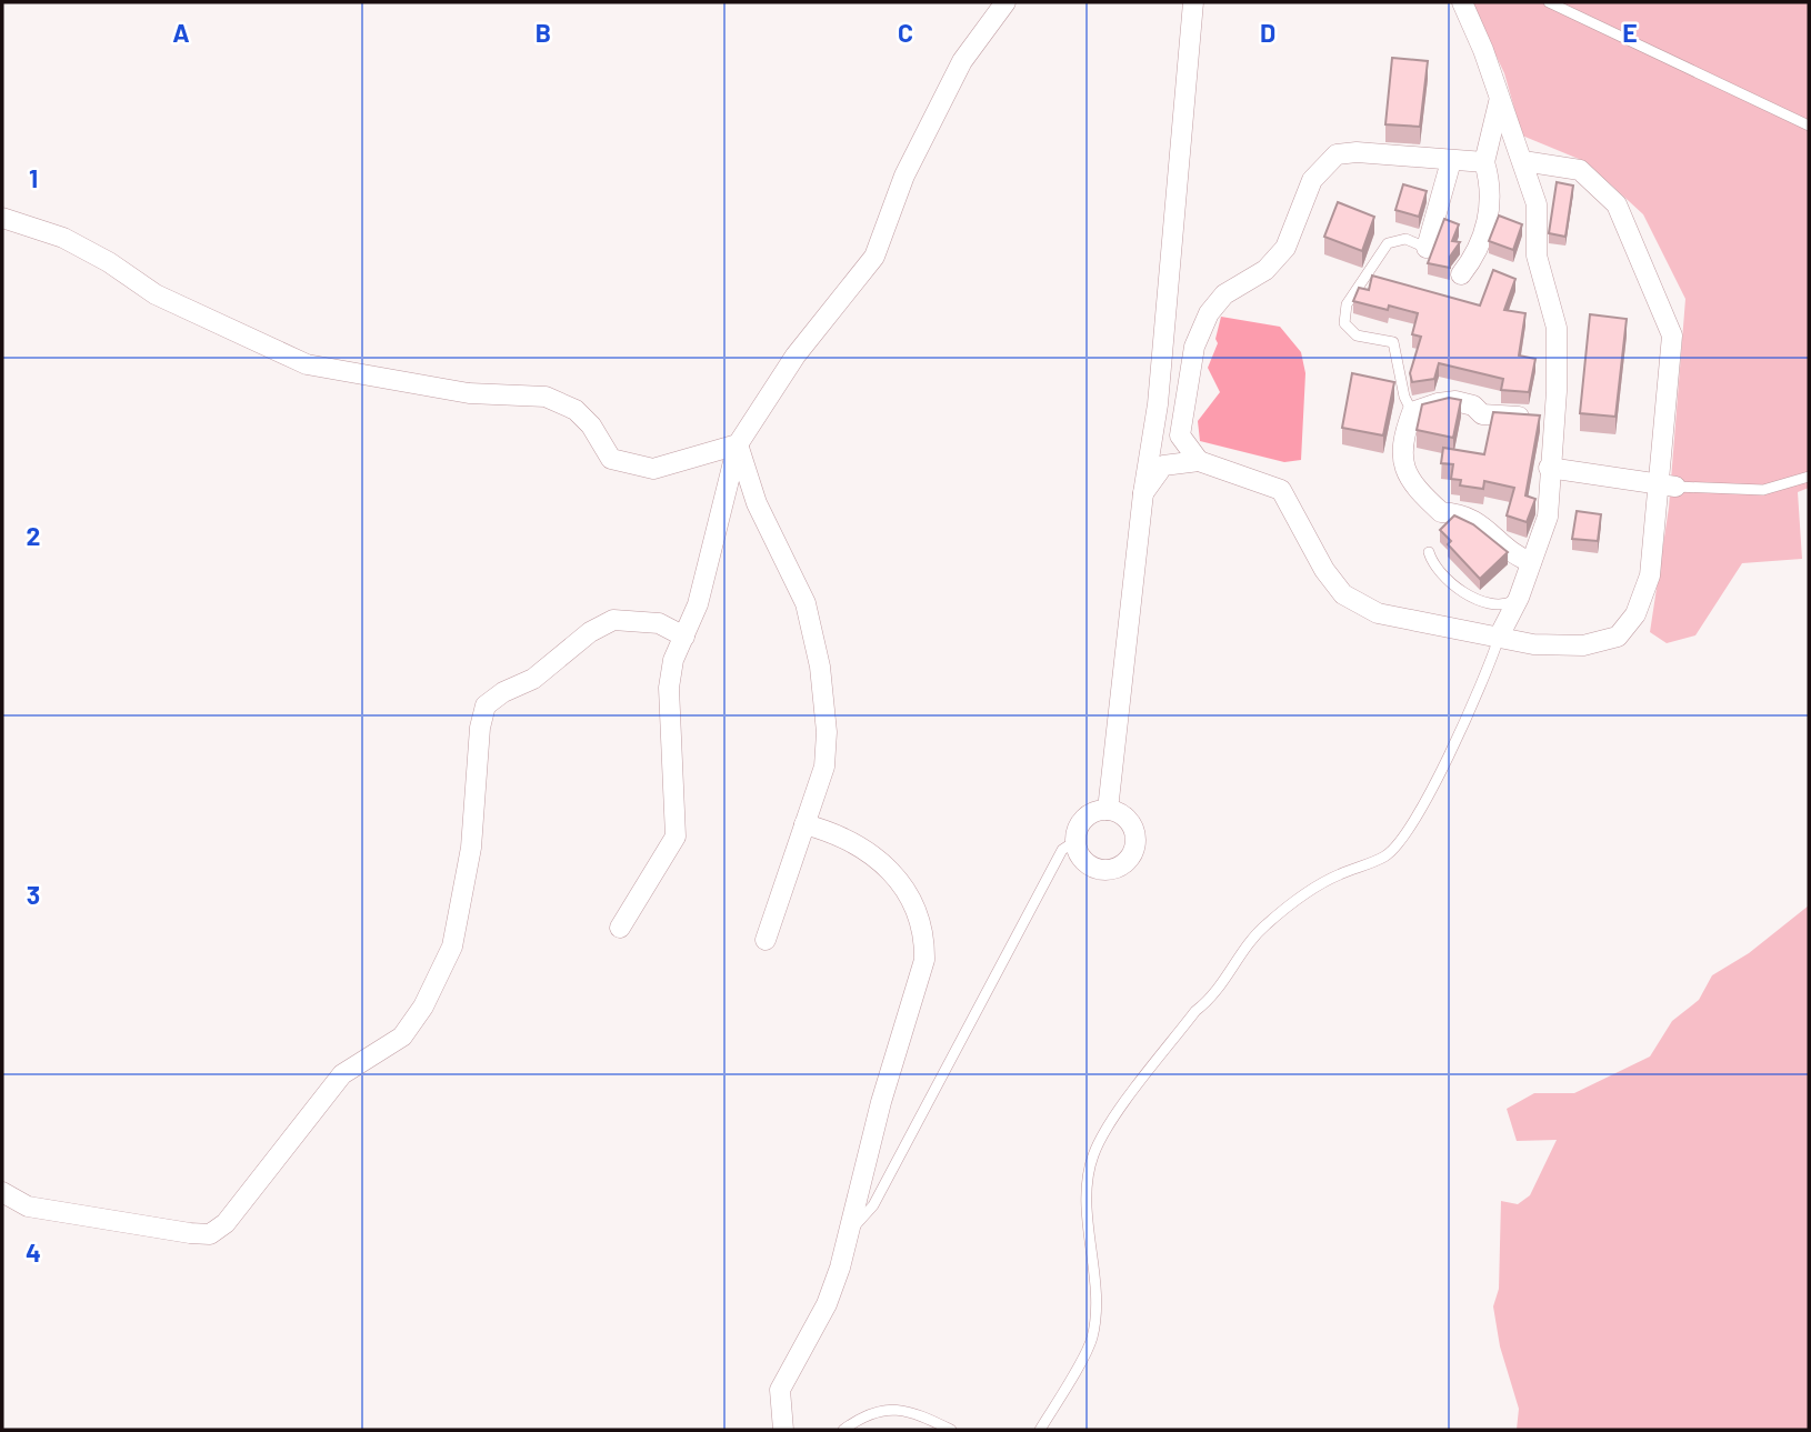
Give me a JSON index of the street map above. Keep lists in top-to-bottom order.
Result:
{
  "grid": {
    "columns": [
      "A",
      "B",
      "C",
      "D",
      "E"
    ],
    "rows": [
      "1",
      "2",
      "3",
      "4"
    ]
  }
}
